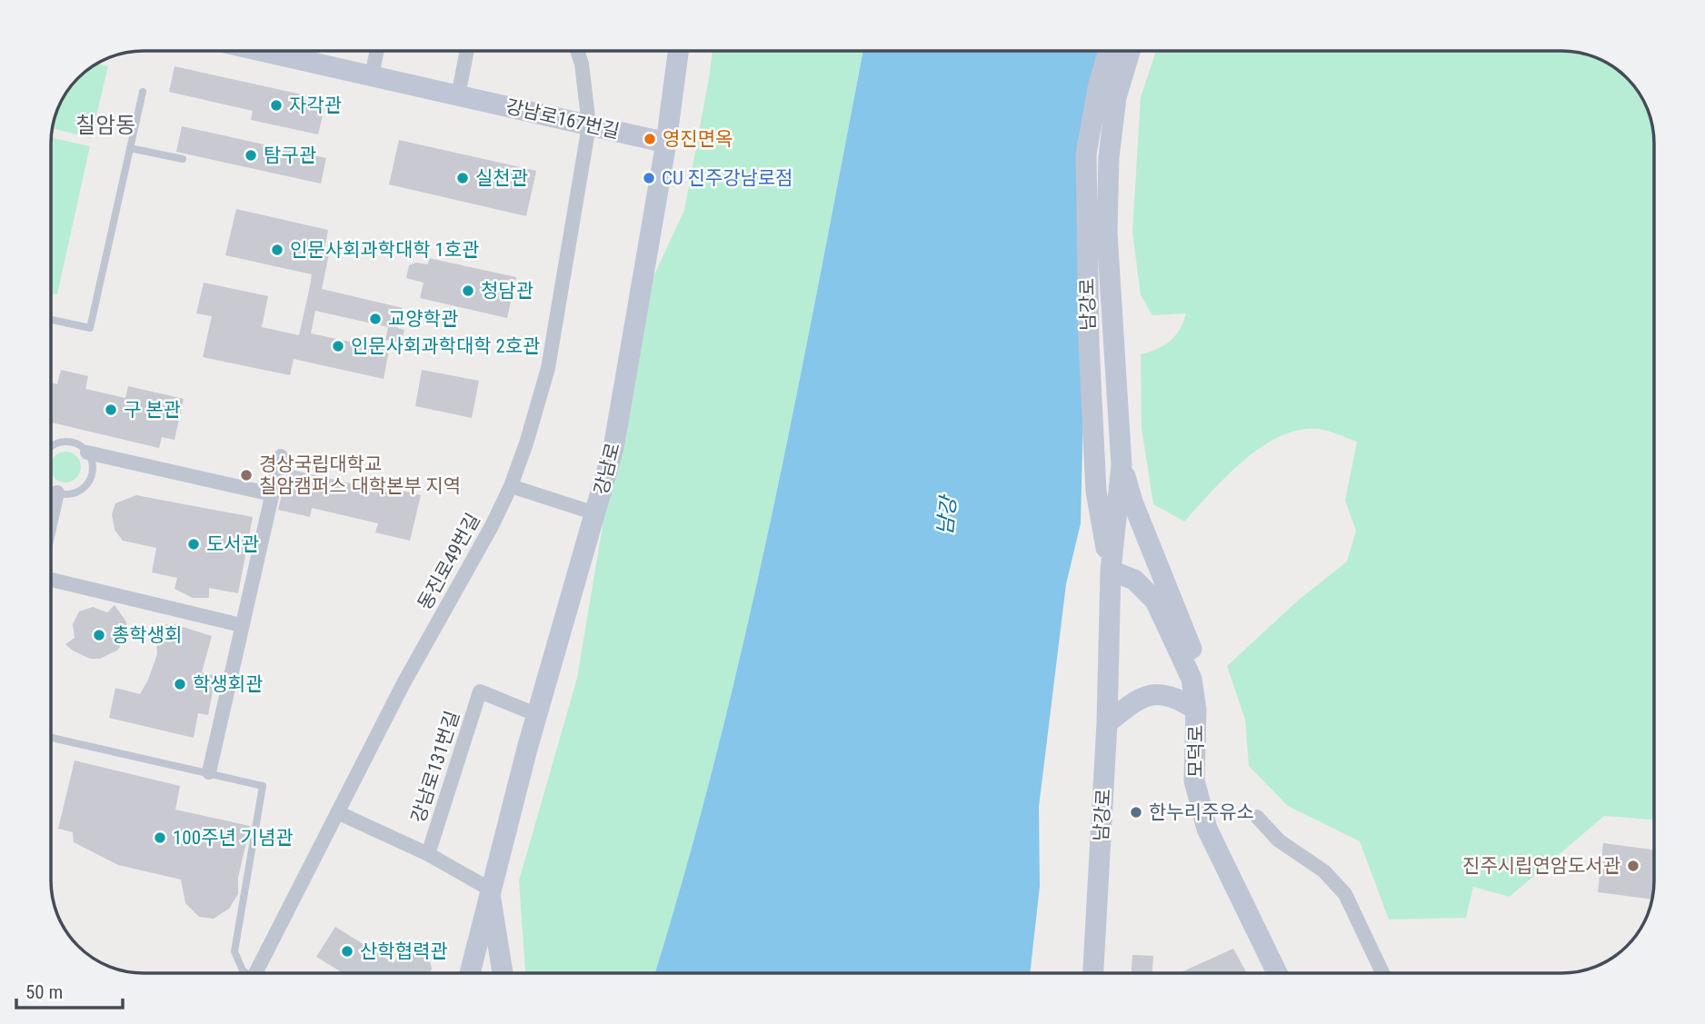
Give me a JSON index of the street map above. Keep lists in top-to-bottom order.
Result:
{
  "streets": {
    "street": [
      "강남로167번길",
      "남강로",
      "강남로",
      "동진로49번길",
      "모덕로",
      "강남로131번길"
    ]
  },
  "crossings": [
    ["강남로167번길", "강남로"],
    ["강남로167번길", "동진로49번길"],
    ["남강로", "모덕로"],
    ["강남로", "강남로131번길"],
    ["동진로49번길", "강남로131번길"]
  ],
  "districts": ["칠암동"],
  "water": ["남강"],
  "places": [
    "자각관",
    "영진면옥",
    "탐구관",
    "실천관",
    "CU 진주강남로점",
    "인문사회과학대학 1호관",
    "청담관",
    "교양학관",
    "인문사회과학대학 2호관",
    "구 본관",
    "경상국립대학교 칠암캠퍼스 대학본부 지역",
    "도서관",
    "총학생회",
    "학생회관",
    "한누리주유소",
    "100주년 기념관",
    "진주시립연암도서관",
    "산학협력관"
  ],
  "scale_bar": "50 m"
}
